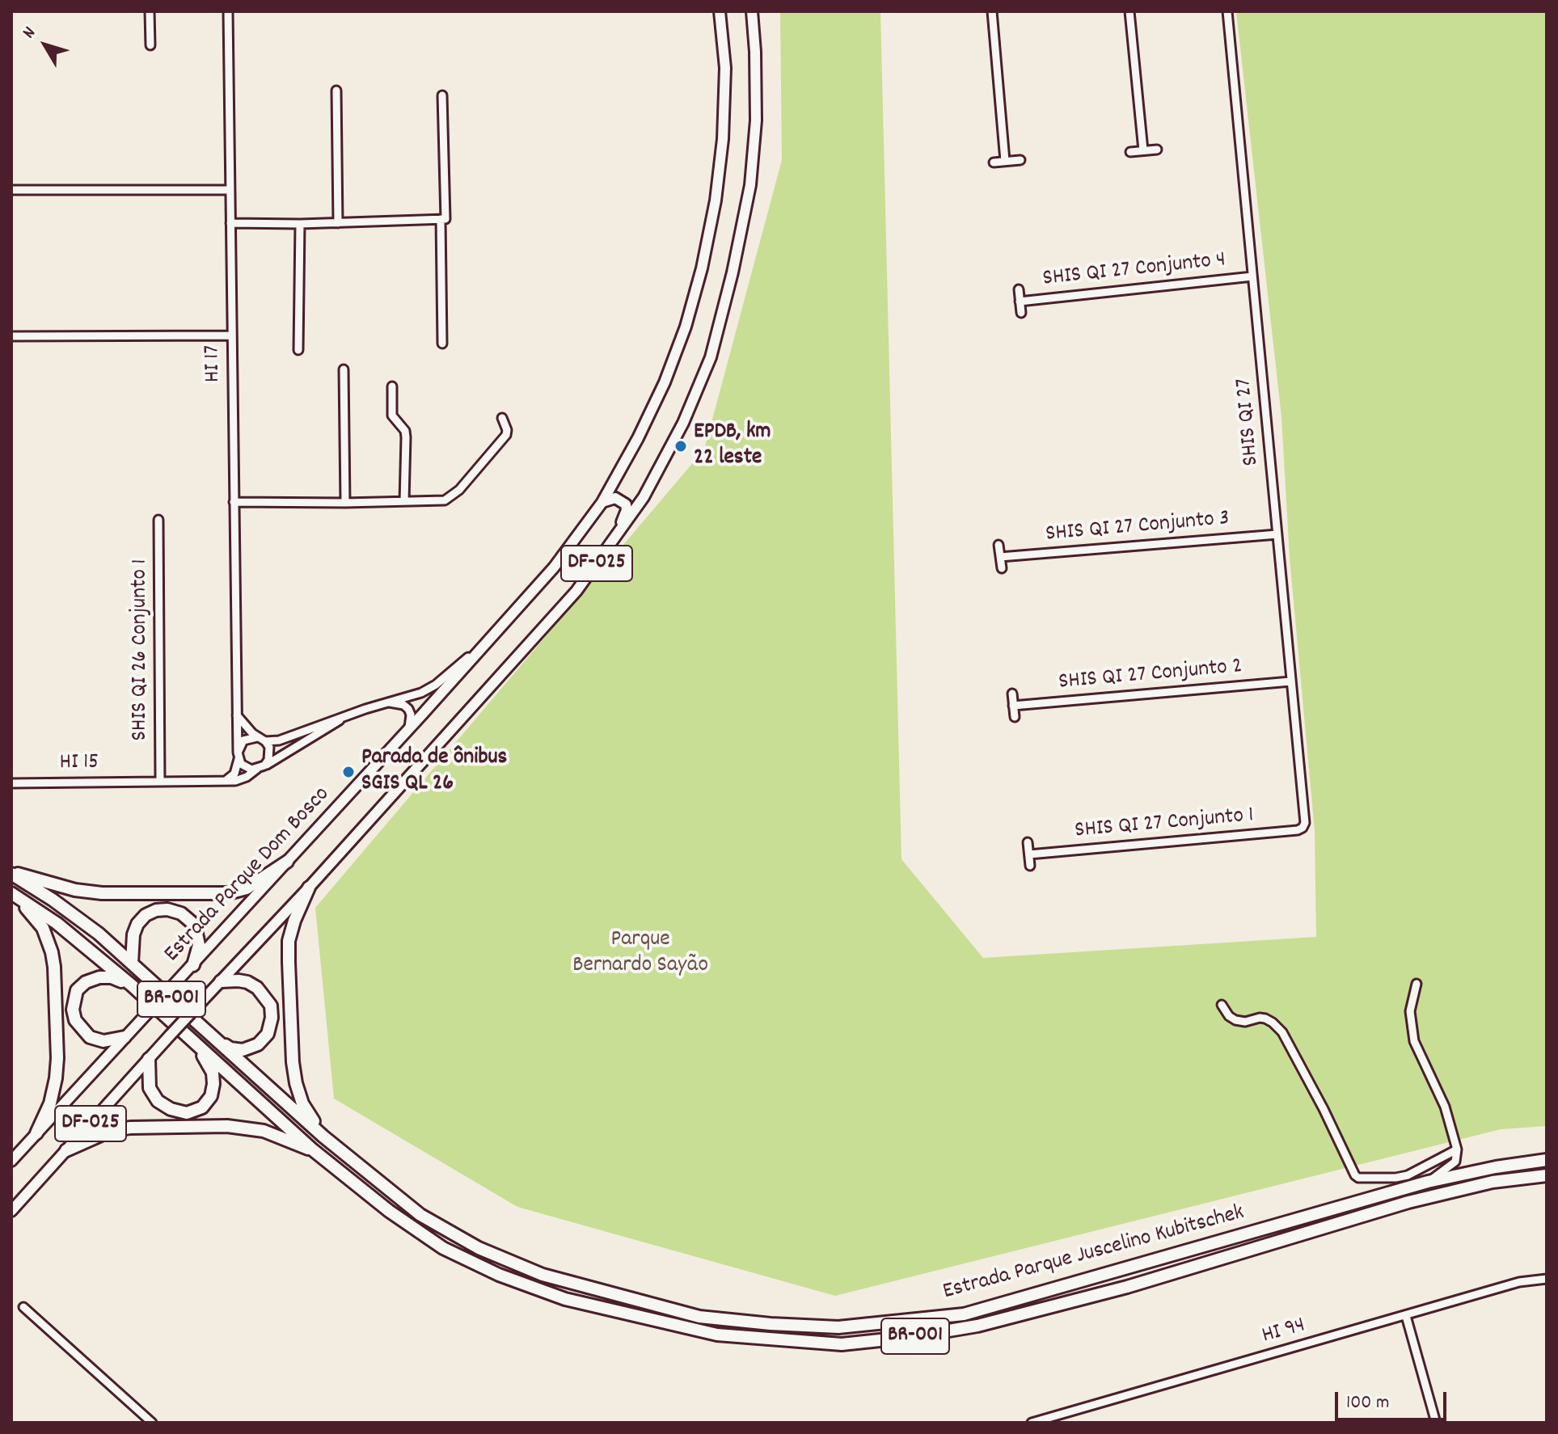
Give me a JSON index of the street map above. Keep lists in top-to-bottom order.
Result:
{
  "streets": {
    "highway": ["BR-001", "Estrada Parque Juscelino Kubitschek"],
    "main road": ["DF-025", "Estrada Parque Dom Bosco"],
    "street": [
      "SHIS QI 27 Conjunto 4",
      "HI 17",
      "SHIS QI 27",
      "SHIS QI 27 Conjunto 3",
      "SHIS QI 26 Conjunto 1",
      "SHIS QI 27 Conjunto 2",
      "HI 15",
      "SHIS QI 27 Conjunto 1",
      "HI 94"
    ]
  },
  "crossings": [
    ["SHIS QI 27 Conjunto 4", "SHIS QI 27"],
    ["HI 17", "HI 15"],
    ["SHIS QI 27", "SHIS QI 27 Conjunto 3"],
    ["SHIS QI 27", "SHIS QI 27 Conjunto 2"],
    ["SHIS QI 27", "SHIS QI 27 Conjunto 1"],
    ["SHIS QI 26 Conjunto 1", "HI 15"]
  ],
  "parks": ["Parque Bernardo Sayão"],
  "places": ["EPDB, km 22 leste", "Parada de ônibus SGIS QL 26"],
  "scale_bar": "100 m",
  "north": "top left"
}
